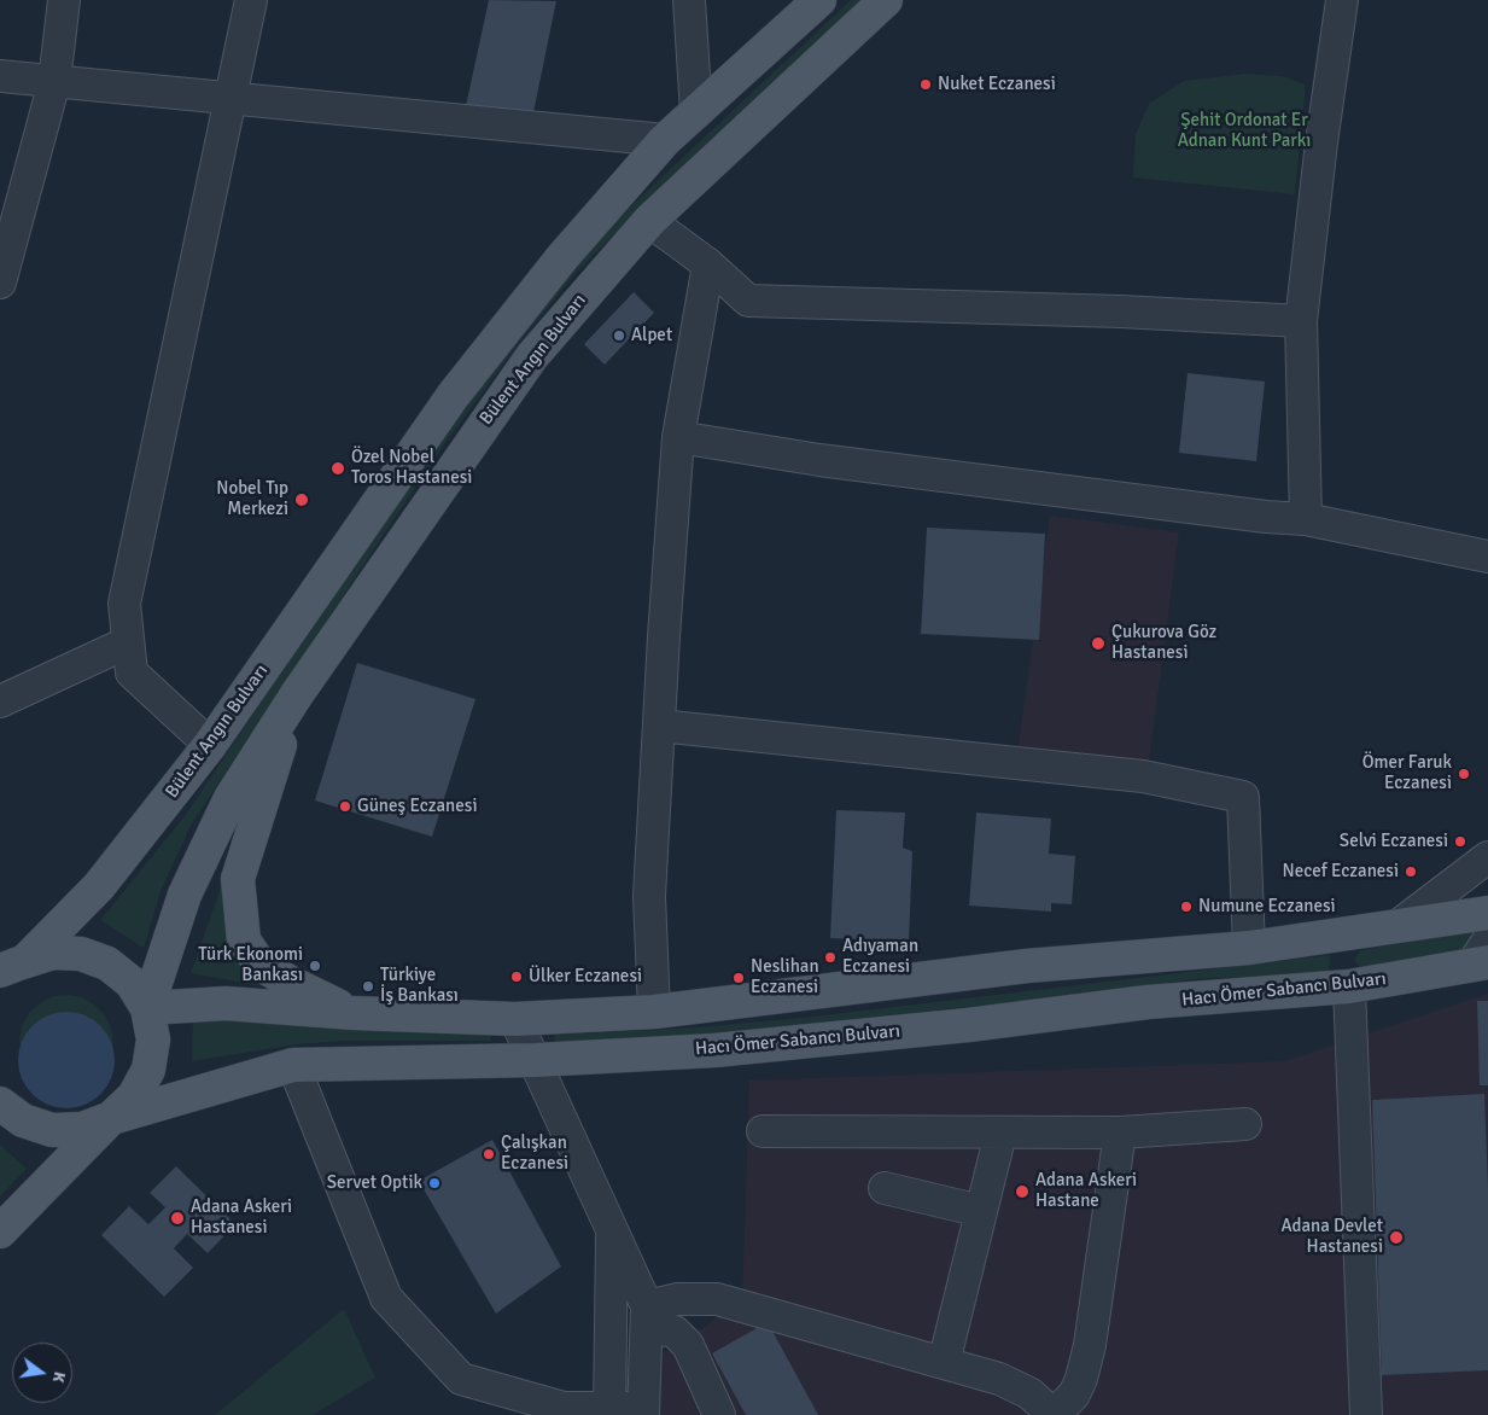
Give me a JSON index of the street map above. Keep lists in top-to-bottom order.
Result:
{
  "streets": {
    "main road": ["Bülent Angın Bulvarı", "Hacı Ömer Sabancı Bulvarı"]
  },
  "parks": ["Şehit Ordonat Er Adnan Kunt Parkı"],
  "places": [
    "Nuket Eczanesi",
    "Alpet",
    "Özel Nobel Toros Hastanesi",
    "Nobel Tıp Merkezi",
    "Çukurova Göz Hastanesi",
    "Ömer Faruk Eczanesi",
    "Güneş Eczanesi",
    "Selvi Eczanesi",
    "Necef Eczanesi",
    "Numune Eczanesi",
    "Adıyaman Eczanesi",
    "Türk Ekonomi Bankası",
    "Ülker Eczanesi",
    "Neslihan Eczanesi",
    "Türkiye İş Bankası",
    "Çalışkan Eczanesi",
    "Servet Optik",
    "Adana Askeri Hastane",
    "Adana Askeri Hastanesi",
    "Adana Devlet Hastanesi"
  ],
  "north": "right"
}
